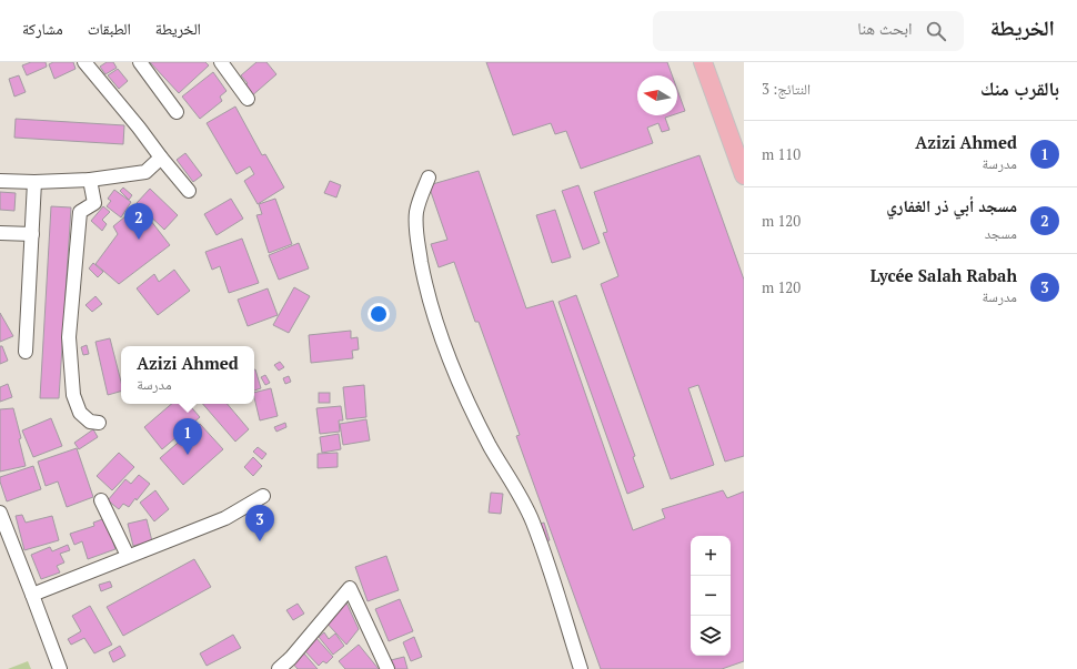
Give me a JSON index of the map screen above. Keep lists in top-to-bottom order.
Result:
{
  "north": "left",
  "page": {
    "header": "الخريطة",
    "search": "ابحث هنا",
    "nav": ["الخريطة", "الطبقات", "مشاركة"],
    "heading": ["بالقرب منك", "النتائج: 3"],
    "list": [
      {
        "mark": "1",
        "name": "Azizi Ahmed",
        "note": "مدرسة",
        "value": "110 m"
      },
      {
        "mark": "2",
        "name": "مسجد أبي ذر الغفاري",
        "note": "مسجد",
        "value": "120 m"
      },
      {
        "mark": "3",
        "name": "Lycée Salah Rabah",
        "note": "مدرسة",
        "value": "120 m"
      }
    ],
    "pins": ["2", "1", "3"],
    "popup": ["Azizi Ahmed", "مدرسة"],
    "map_buttons": ["+", "−"]
  }
}
